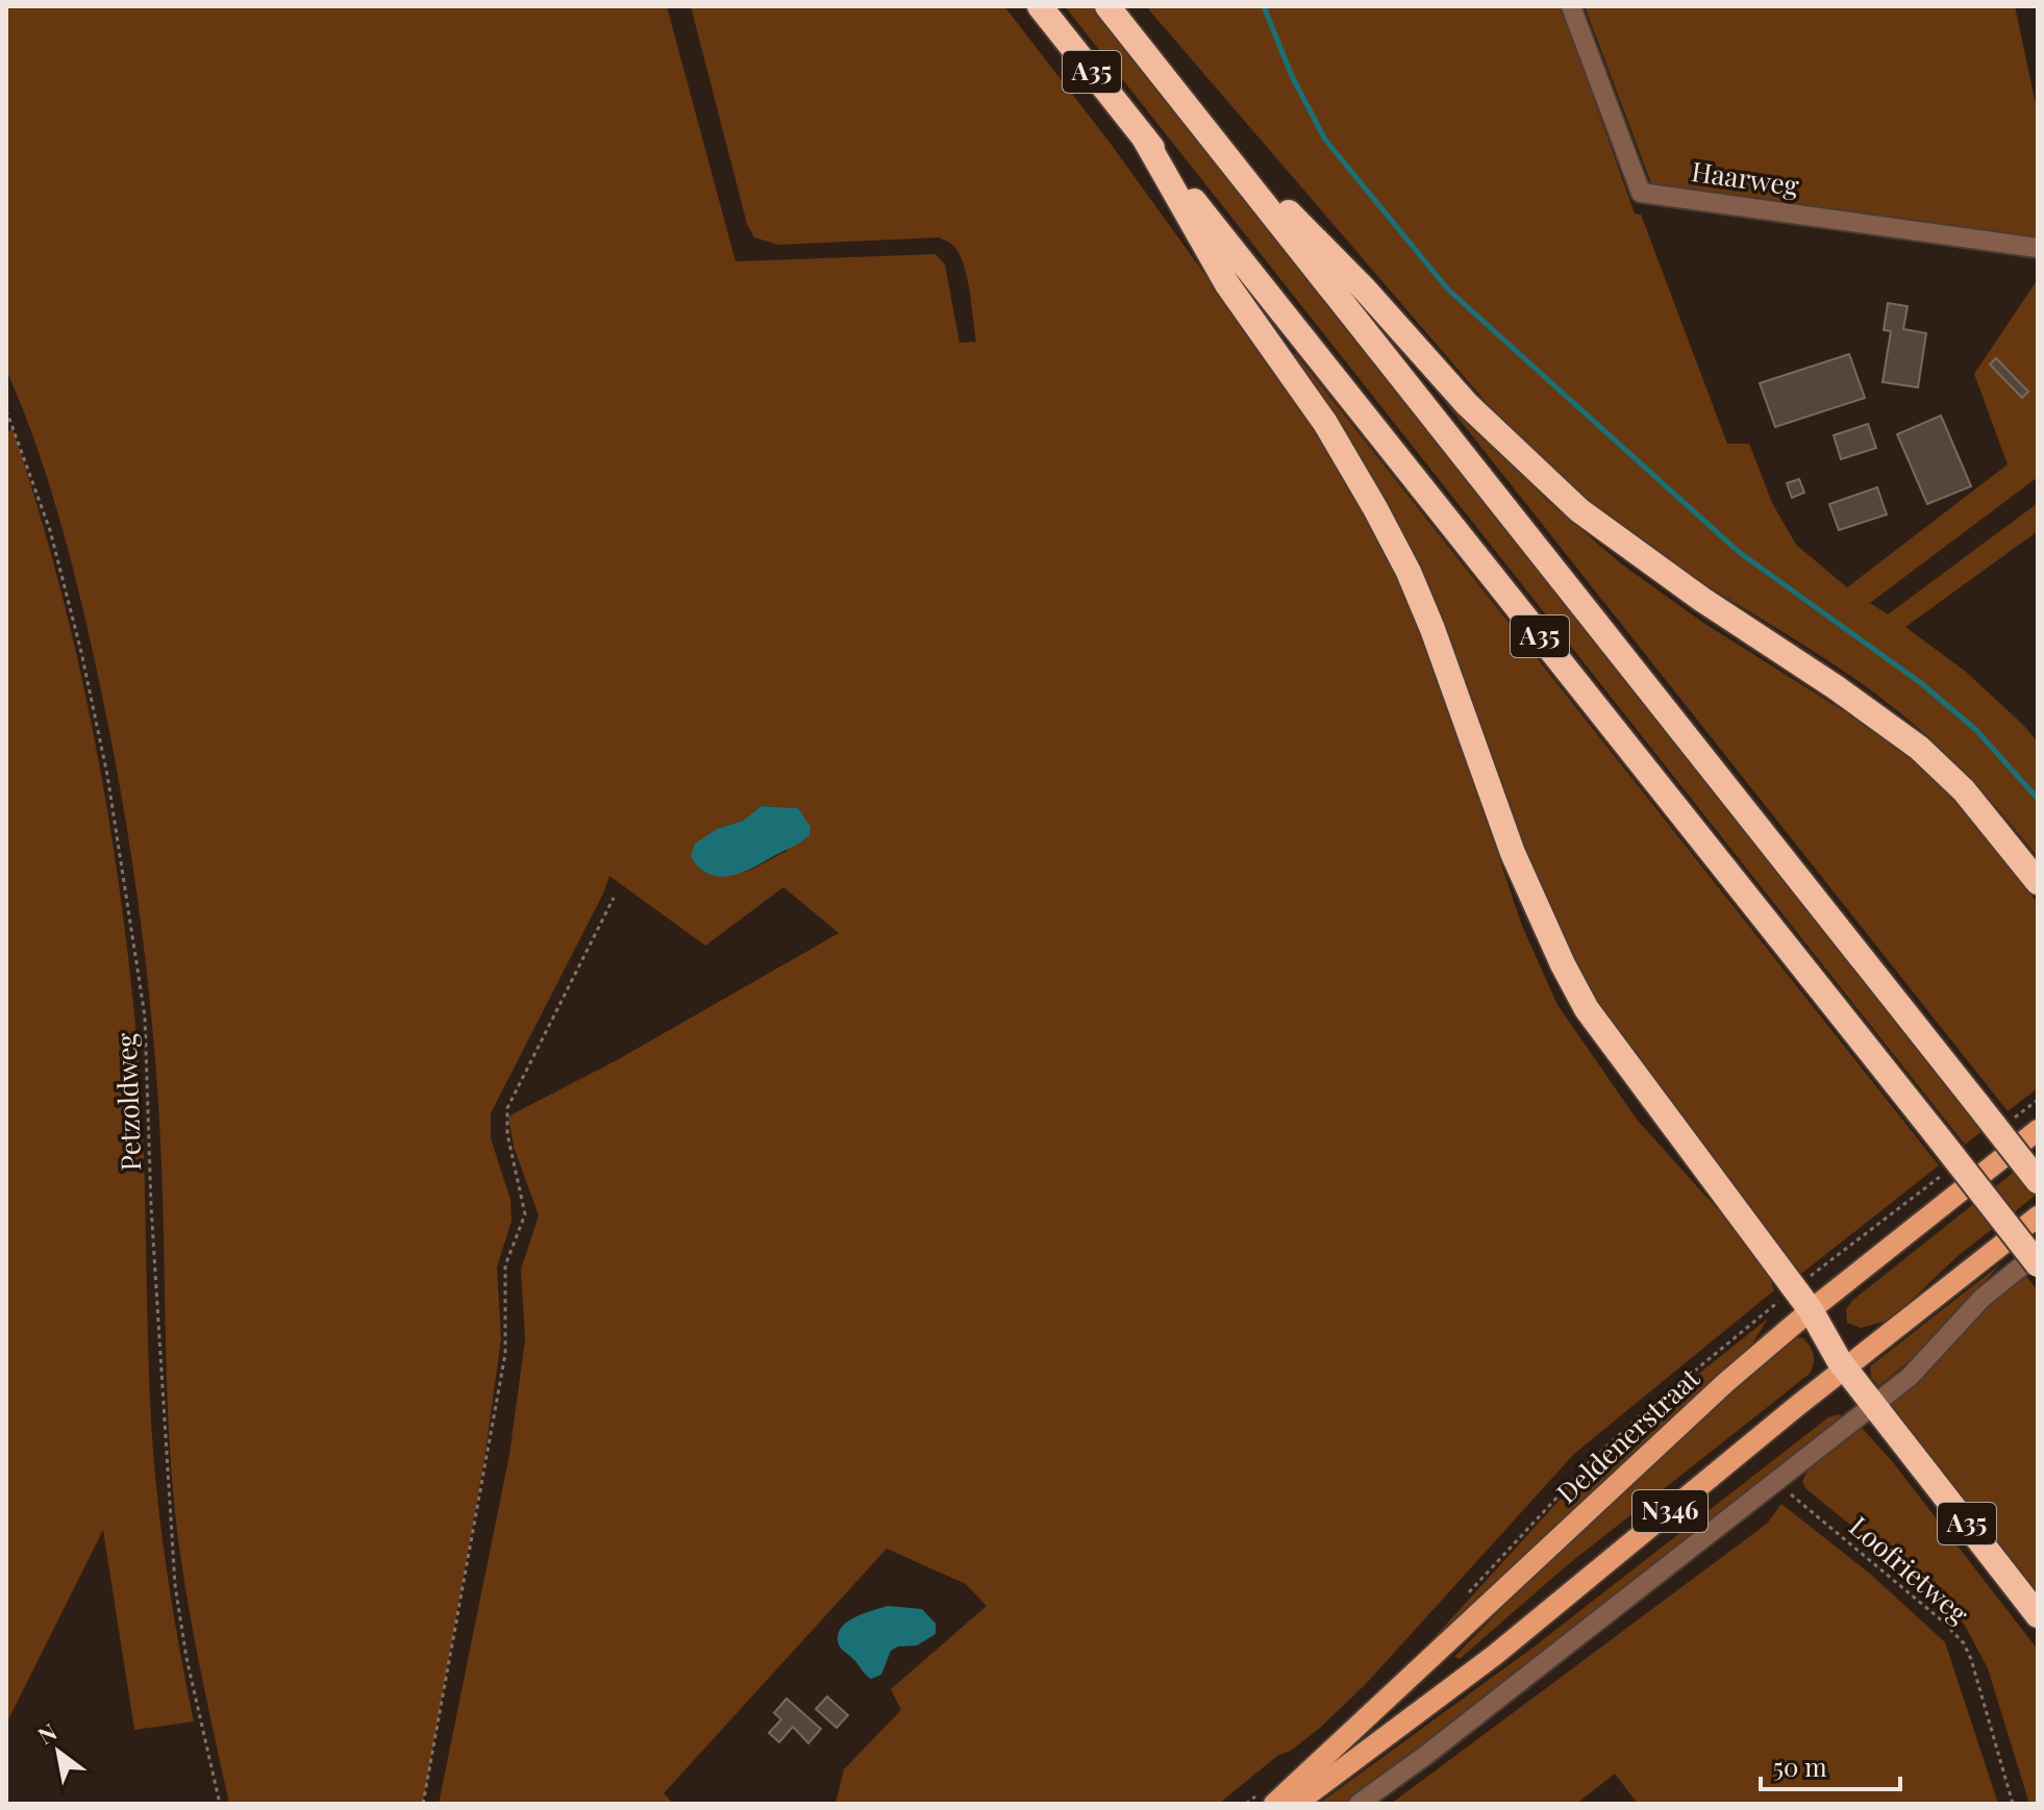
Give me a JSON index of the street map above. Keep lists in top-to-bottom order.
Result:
{
  "streets": {
    "highway": ["A35"],
    "main road": ["Deldenerstraat", "N346"],
    "street": ["Haarweg"],
    "path": ["Petzoldweg", "Loofrietweg"]
  },
  "crossings": [
    ["A35", "Deldenerstraat"],
    ["A35", "N346"]
  ],
  "scale_bar": "50 m",
  "north": "top left"
}
